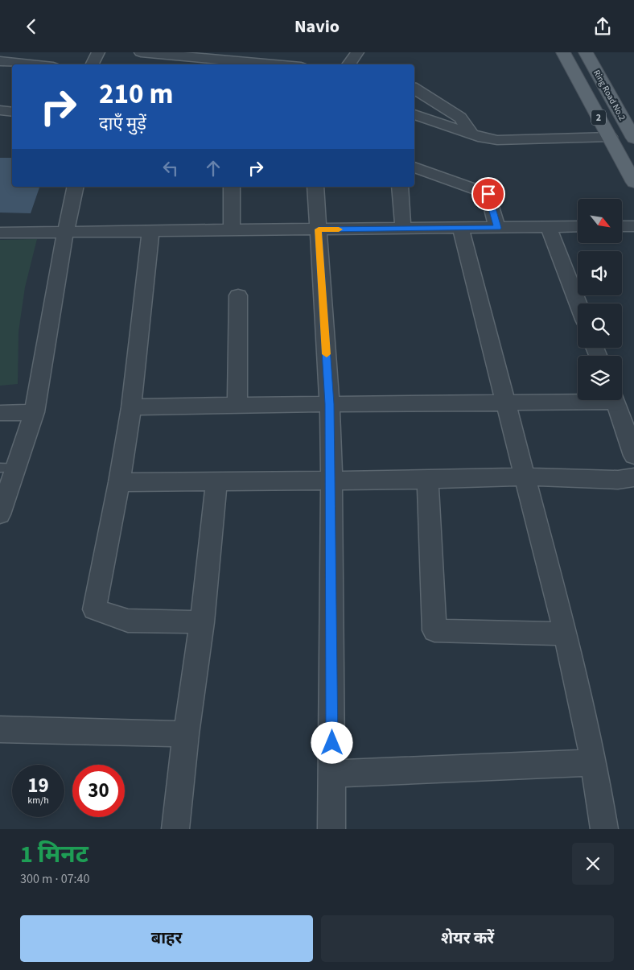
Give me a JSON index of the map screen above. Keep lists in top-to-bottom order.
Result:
{
  "streets": {
    "main road": ["Ring Road No.2", "2"]
  },
  "north": "bottom right",
  "page": {
    "header": "Navio",
    "turn": ["210 m", "दाएँ मुड़ें"],
    "speed": "19 km/h",
    "limit": "30",
    "heading": ["1 मिनट", "300 m · 07:40"],
    "buttons": ["बाहर", "शेयर करें"]
  }
}
